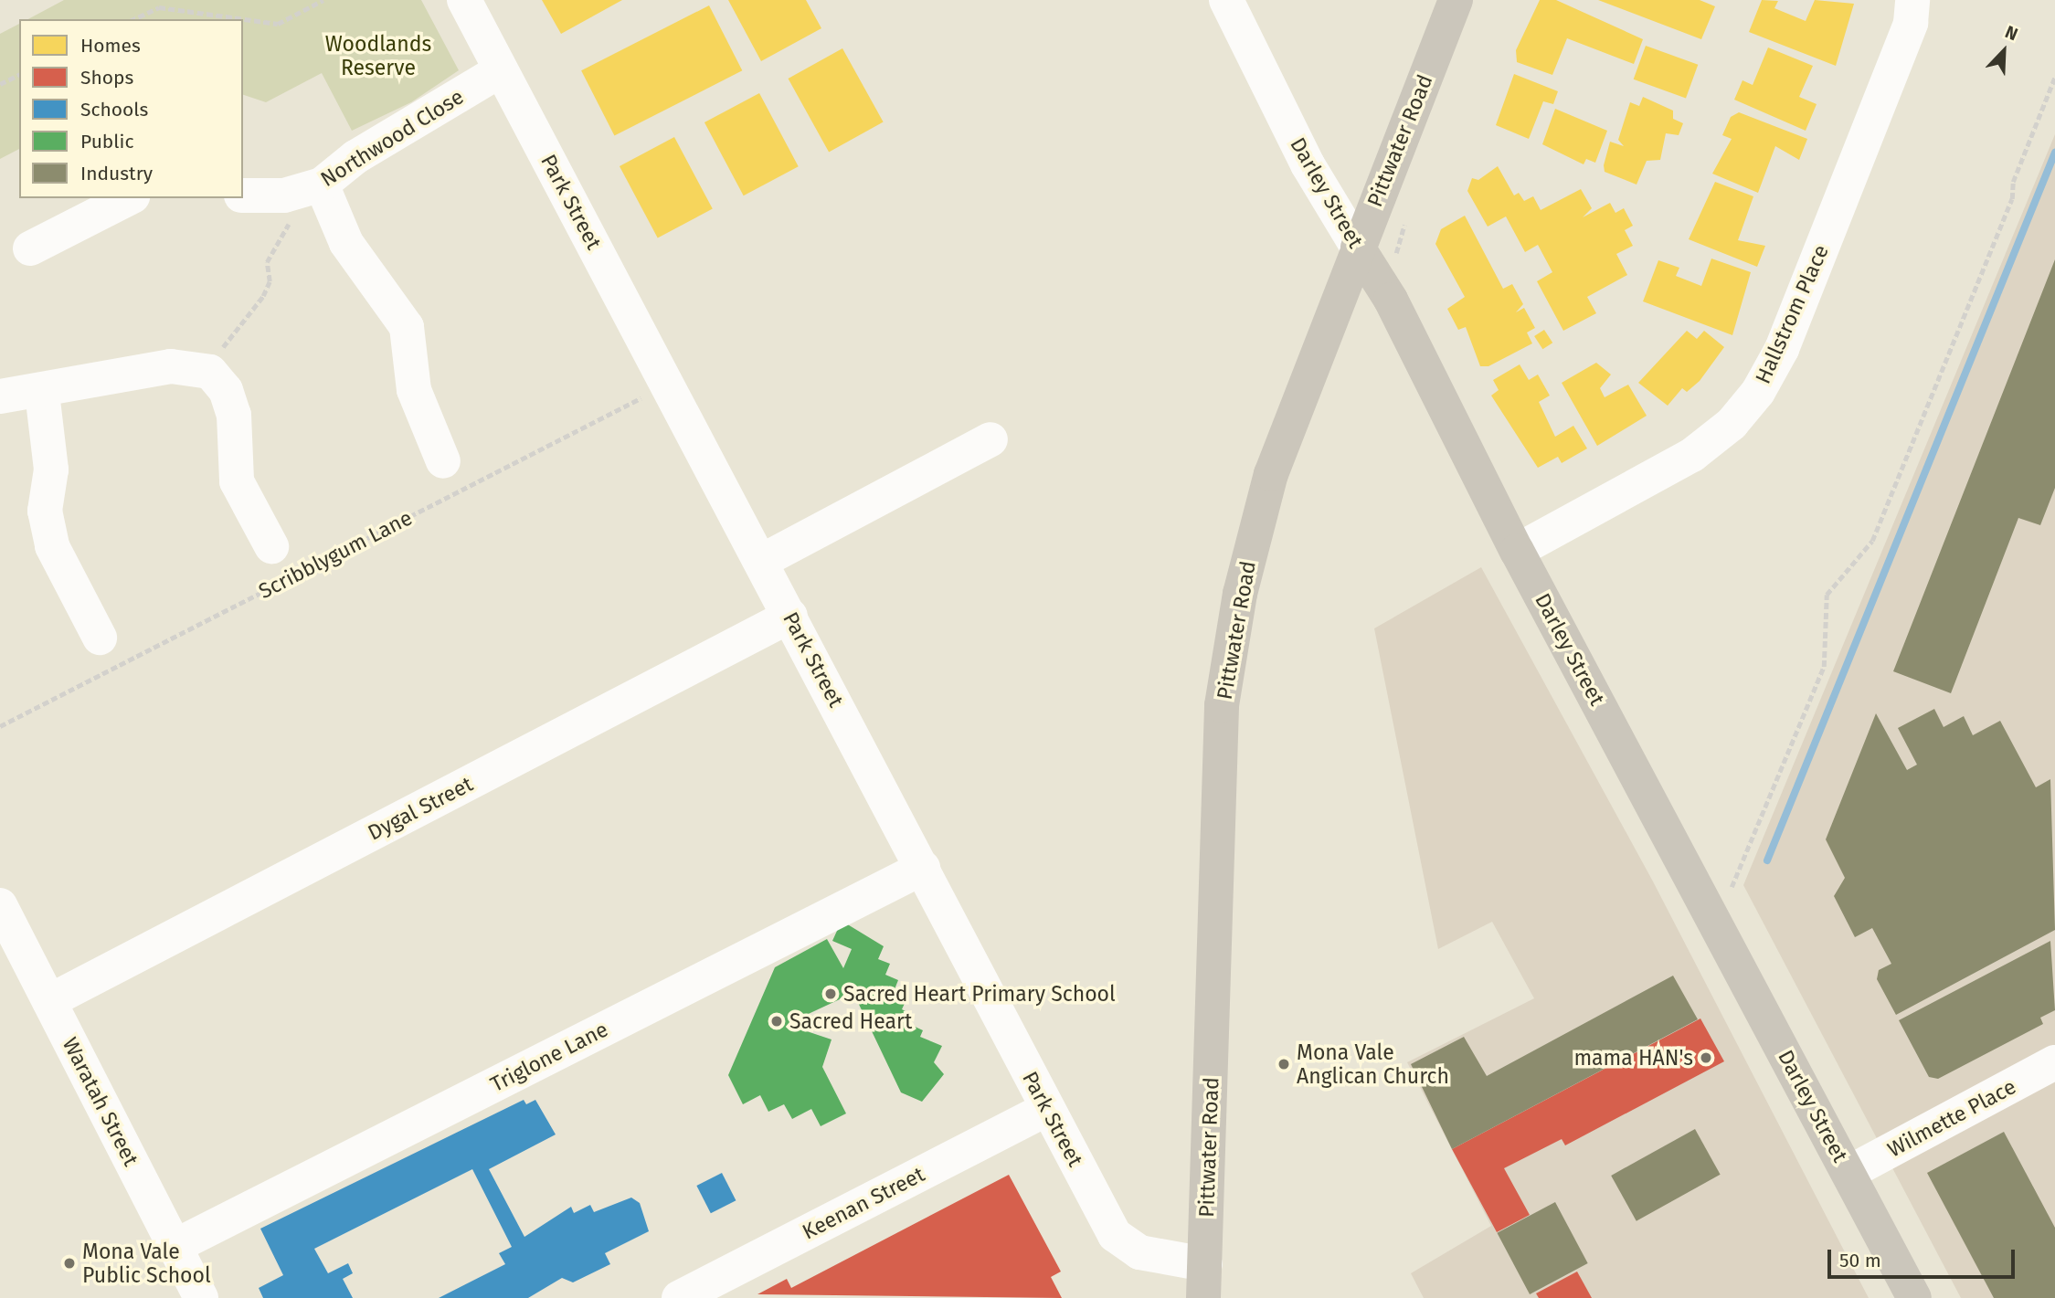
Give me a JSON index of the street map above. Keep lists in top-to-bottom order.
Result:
{
  "streets": {
    "main road": ["Pittwater Road", "Darley Street"],
    "street": [
      "Northwood Close",
      "Park Street",
      "Hallstrom Place",
      "Dygal Street",
      "Triglone Lane",
      "Waratah Street",
      "Wilmette Place",
      "Keenan Street"
    ],
    "path": ["Scribblygum Lane"]
  },
  "crossings": [
    ["Northwood Close", "Park Street"],
    ["Pittwater Road", "Darley Street"],
    ["Pittwater Road", "Park Street"],
    ["Darley Street", "Hallstrom Place"],
    ["Darley Street", "Wilmette Place"],
    ["Park Street", "Scribblygum Lane"],
    ["Park Street", "Dygal Street"],
    ["Park Street", "Triglone Lane"],
    ["Park Street", "Keenan Street"],
    ["Dygal Street", "Waratah Street"],
    ["Triglone Lane", "Waratah Street"]
  ],
  "parks": ["Woodlands Reserve"],
  "places": [
    "Sacred Heart Primary School",
    "Sacred Heart",
    "mama HAN's",
    "Mona Vale Anglican Church",
    "Mona Vale Public School"
  ],
  "legend": [
    "Homes",
    "Shops",
    "Schools",
    "Public",
    "Industry"
  ],
  "scale_bar": "50 m",
  "north": "top right"
}
